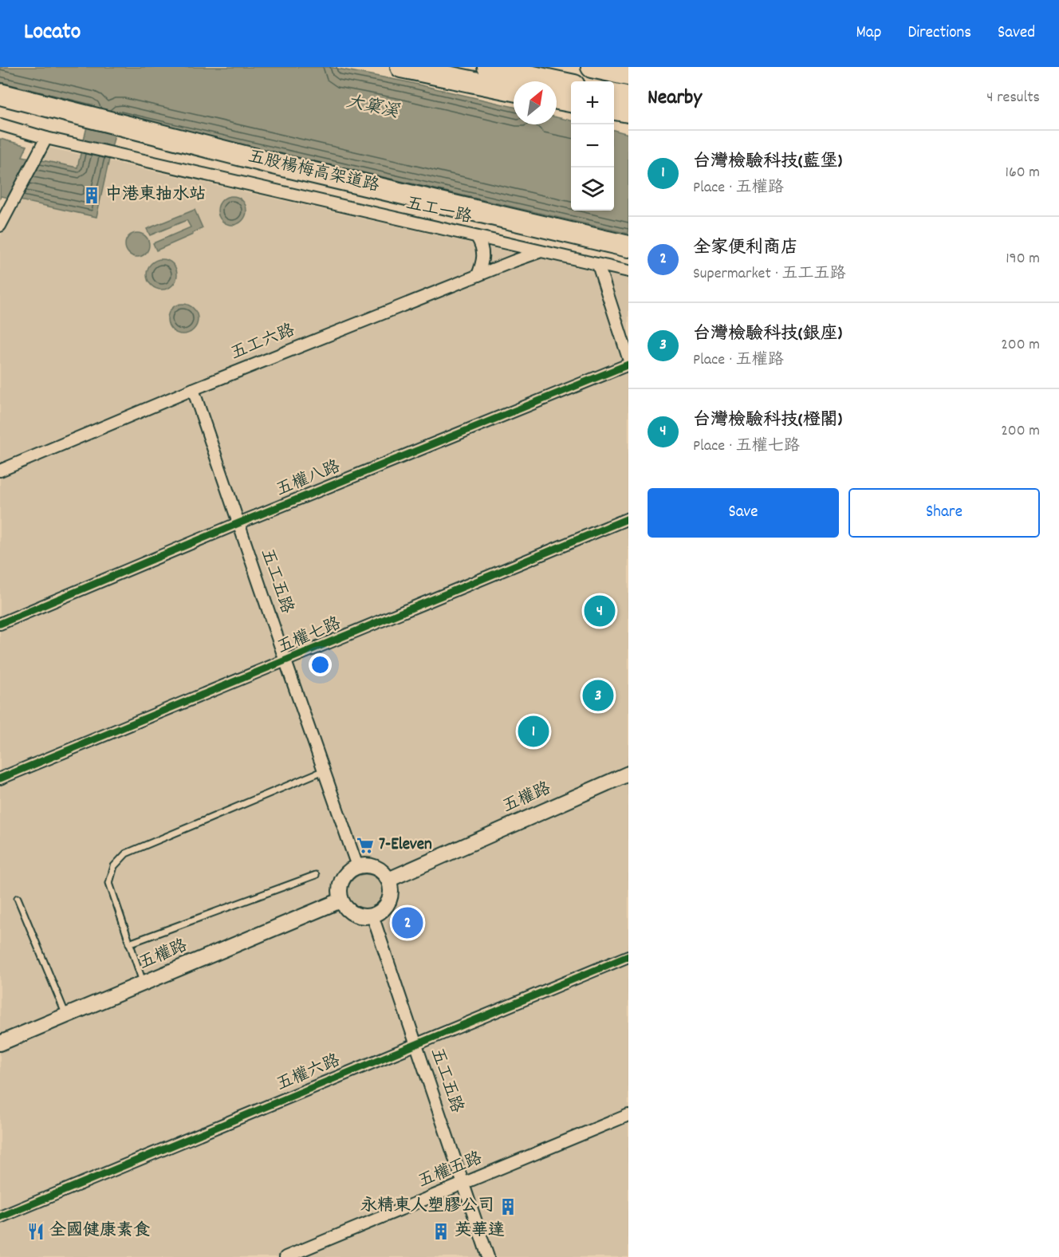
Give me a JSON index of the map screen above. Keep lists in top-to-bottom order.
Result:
{
  "streets": {
    "highway": ["五股楊梅高架道路"],
    "street": [
      "五工一路",
      "五工六路",
      "五權八路",
      "五工五路",
      "五權七路",
      "五權路",
      "五權六路",
      "五權五路"
    ]
  },
  "crossings": [
    ["五工一路", "五工六路"],
    ["五工六路", "五工五路"],
    ["五權八路", "五工五路"],
    ["五工五路", "五權七路"],
    ["五工五路", "五權路"],
    ["五工五路", "五權六路"],
    ["五工五路", "五權五路"]
  ],
  "water": ["大窠溪"],
  "places": {
    "building": ["中港東抽水站", "永精東人塑膠公司", "英華達"],
    "supermarket": ["7-Eleven"],
    "restaurant": ["全國健康素食"]
  },
  "north": "top right",
  "page": {
    "header": "Locato",
    "nav": ["Map", "Directions", "Saved"],
    "heading": ["Nearby", "4 results"],
    "map_buttons": ["+", "−"],
    "list": [
      {
        "mark": "1",
        "name": "台灣檢驗科技(藍堡)",
        "note": "Place · 五權路",
        "value": "160 m"
      },
      {
        "mark": "2",
        "name": "全家便利商店",
        "note": "Supermarket · 五工五路",
        "value": "190 m"
      },
      {
        "mark": "3",
        "name": "台灣檢驗科技(銀座)",
        "note": "Place · 五權路",
        "value": "200 m"
      },
      {
        "mark": "4",
        "name": "台灣檢驗科技(橙閣)",
        "note": "Place · 五權七路",
        "value": "200 m"
      }
    ],
    "buttons": ["Save", "Share"],
    "pins": [
      "4",
      "3",
      "1",
      "2"
    ]
  }
}
